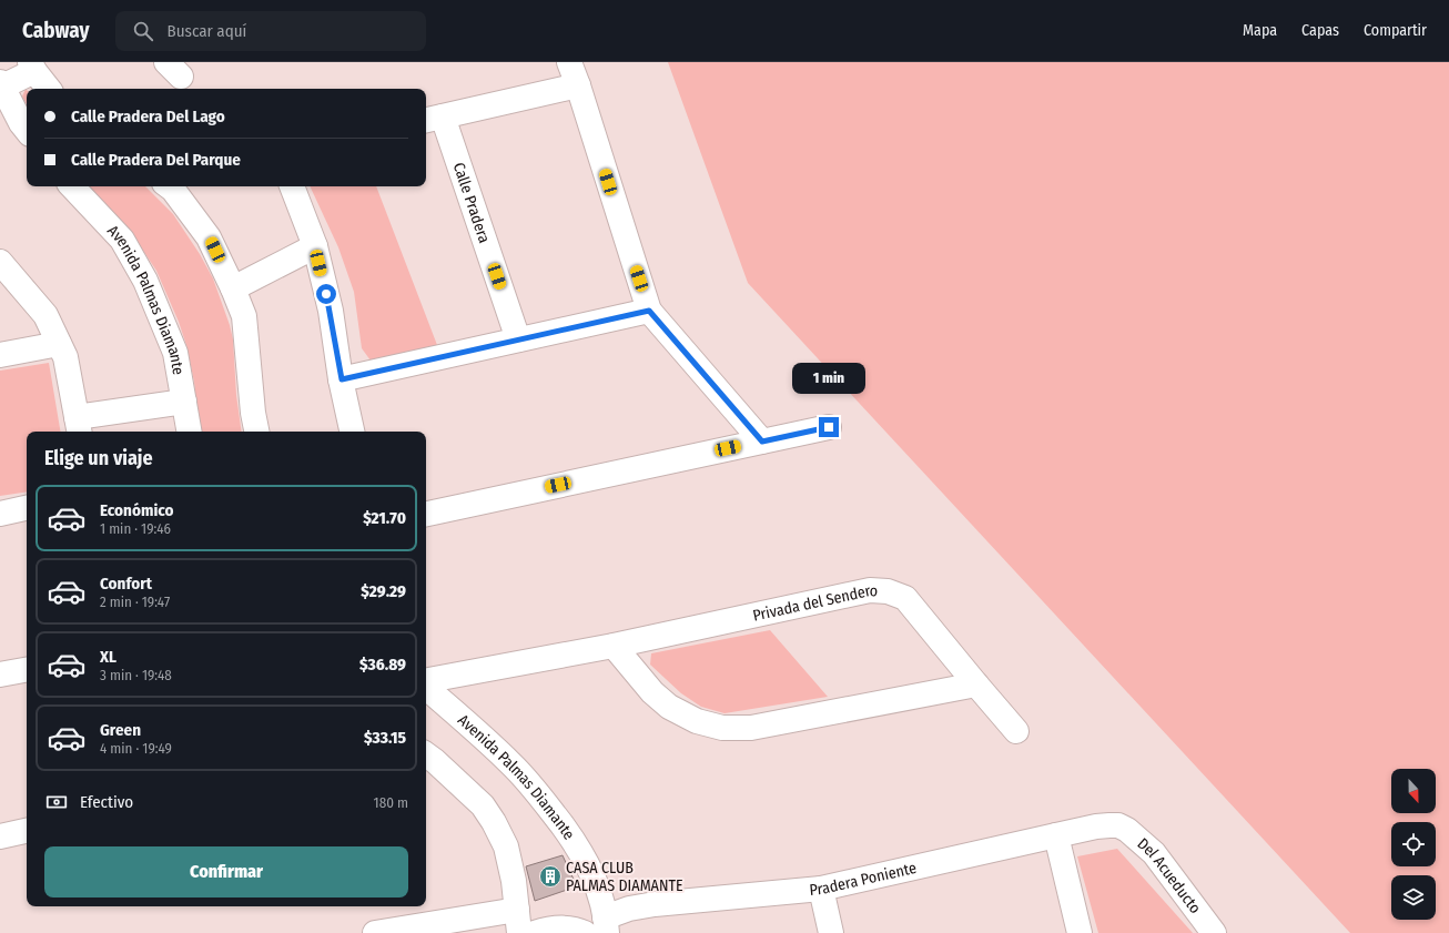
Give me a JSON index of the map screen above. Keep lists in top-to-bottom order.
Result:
{
  "streets": {
    "street": [
      "Calle Pradera",
      "Avenida Palmas Diamante",
      "Privada del Sendero",
      "Del Acueducto",
      "Pradera Poniente"
    ]
  },
  "crossings": [
    ["Avenida Palmas Diamante", "Pradera Poniente"],
    ["Del Acueducto", "Pradera Poniente"]
  ],
  "places": {
    "building": ["CASA CLUB PALMAS DIAMANTE"]
  },
  "north": "bottom",
  "page": {
    "header": "Cabway",
    "search": "Buscar aquí",
    "nav": ["Mapa", "Capas", "Compartir"],
    "banner": ["Calle Pradera Del Lago", "Calle Pradera Del Parque"],
    "bubble": "1 min",
    "heading": "Elige un viaje",
    "list": [
      {
        "name": "Económico",
        "note": "1 min · 19:46",
        "value": "$21.70"
      },
      {
        "name": "Confort",
        "note": "2 min · 19:47",
        "value": "$29.29"
      },
      {
        "name": "XL",
        "note": "3 min · 19:48",
        "value": "$36.89"
      },
      {
        "name": "Green",
        "note": "4 min · 19:49",
        "value": "$33.15"
      }
    ],
    "pay": ["Efectivo", "180 m"],
    "buttons": "Confirmar"
  }
}
